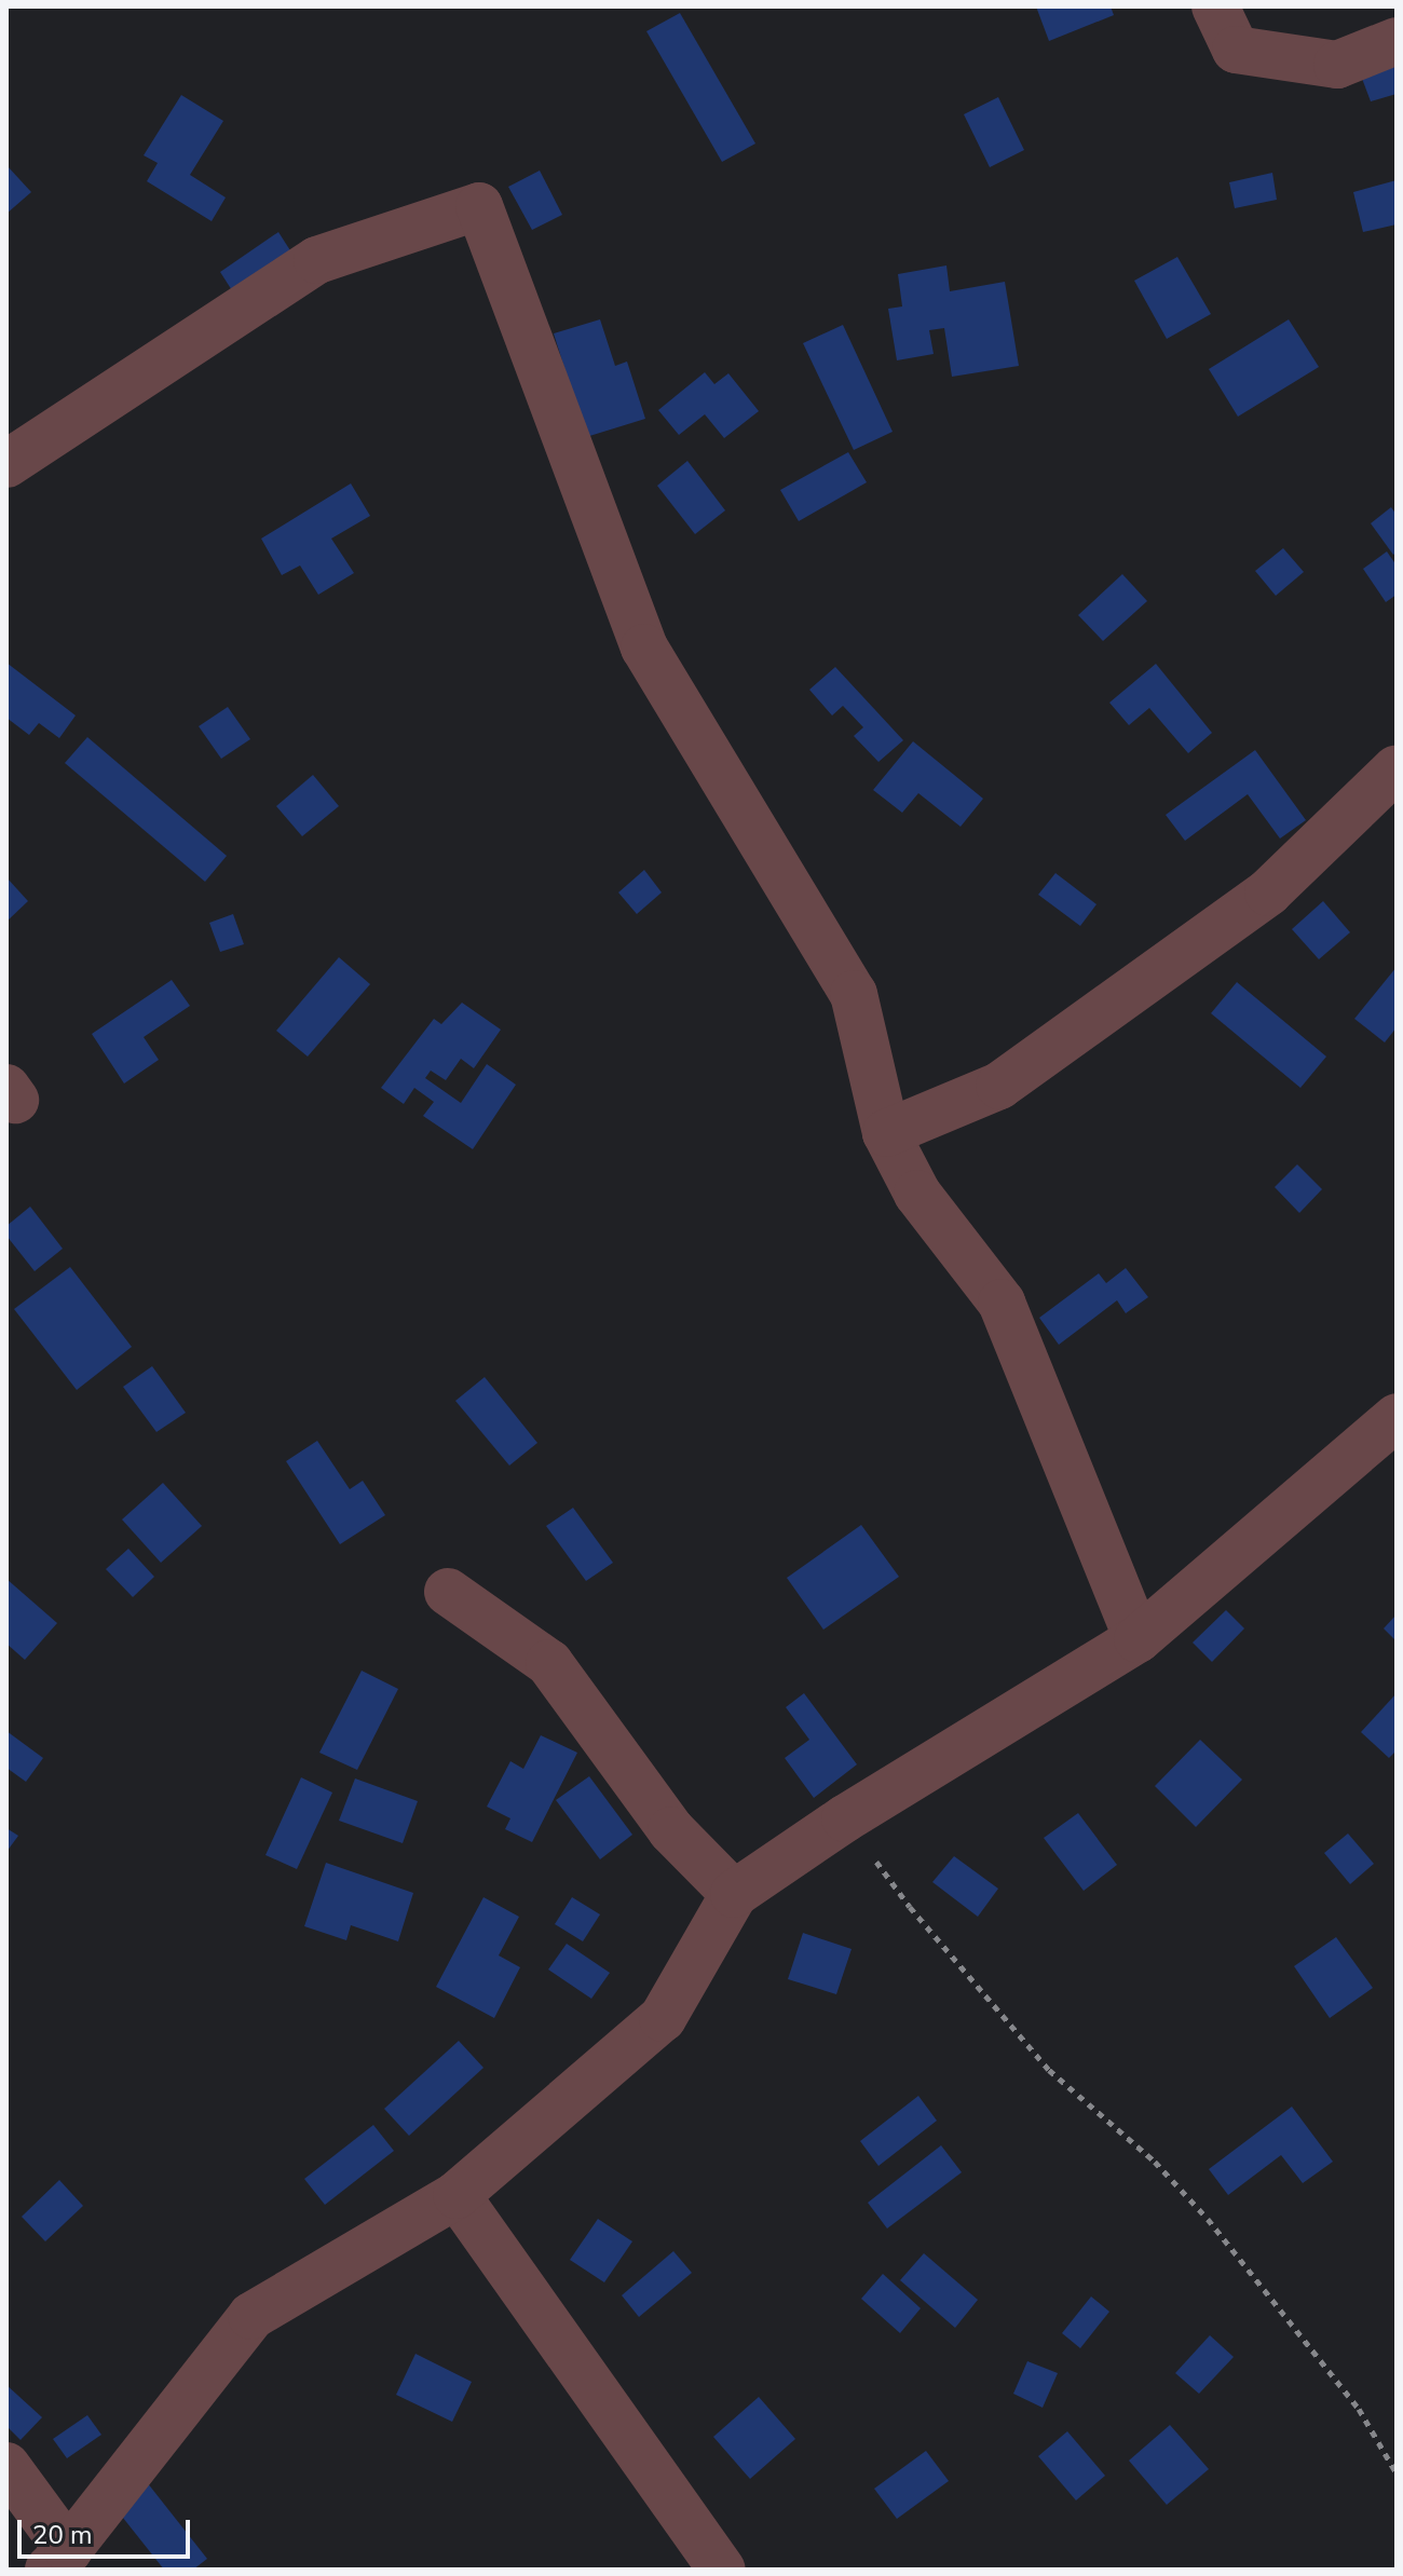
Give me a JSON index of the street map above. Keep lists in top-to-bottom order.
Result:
{
  "scale_bar": "20 m"
}
